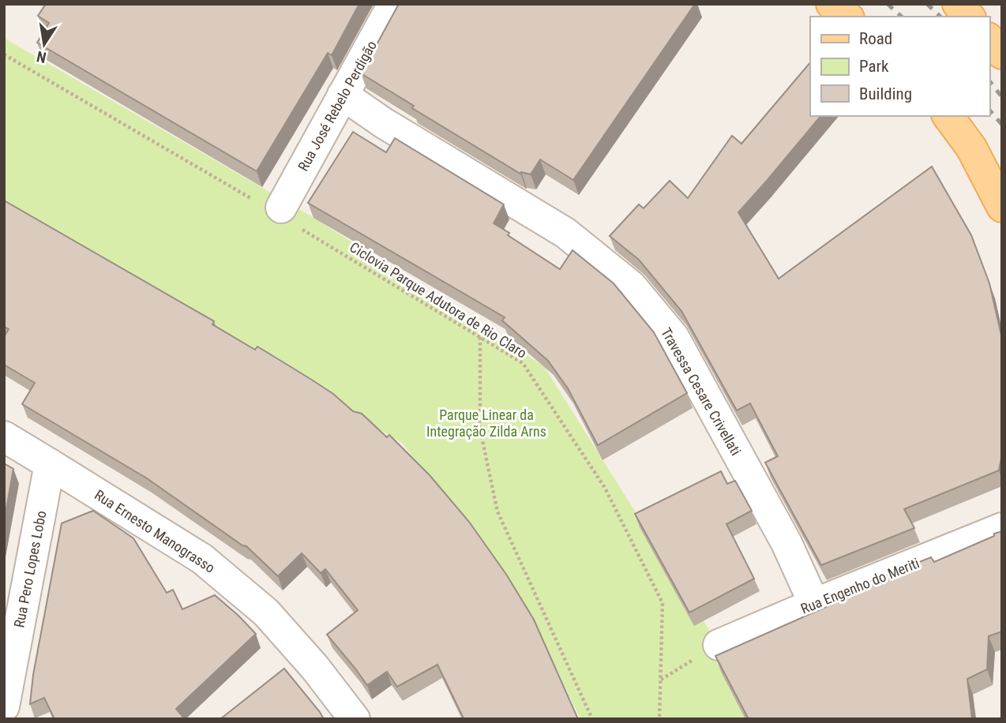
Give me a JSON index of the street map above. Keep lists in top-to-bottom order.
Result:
{
  "streets": {
    "street": [
      "Rua José Rebelo Perdigão",
      "Travessa Cesare Crivellati",
      "Rua Ernesto Manograsso",
      "Rua Pero Lopes Lobo",
      "Rua Engenho do Meriti"
    ],
    "path": ["Ciclovia Parque Adutora de Rio Claro"]
  },
  "crossings": [
    ["Rua José Rebelo Perdigão", "Ciclovia Parque Adutora de Rio Claro"],
    ["Rua José Rebelo Perdigão", "Travessa Cesare Crivellati"],
    ["Travessa Cesare Crivellati", "Rua Engenho do Meriti"],
    ["Rua Ernesto Manograsso", "Rua Pero Lopes Lobo"]
  ],
  "parks": ["Parque Linear da Integração Zilda Arns"],
  "legend": ["Road", "Park", "Building"],
  "north": "bottom"
}
